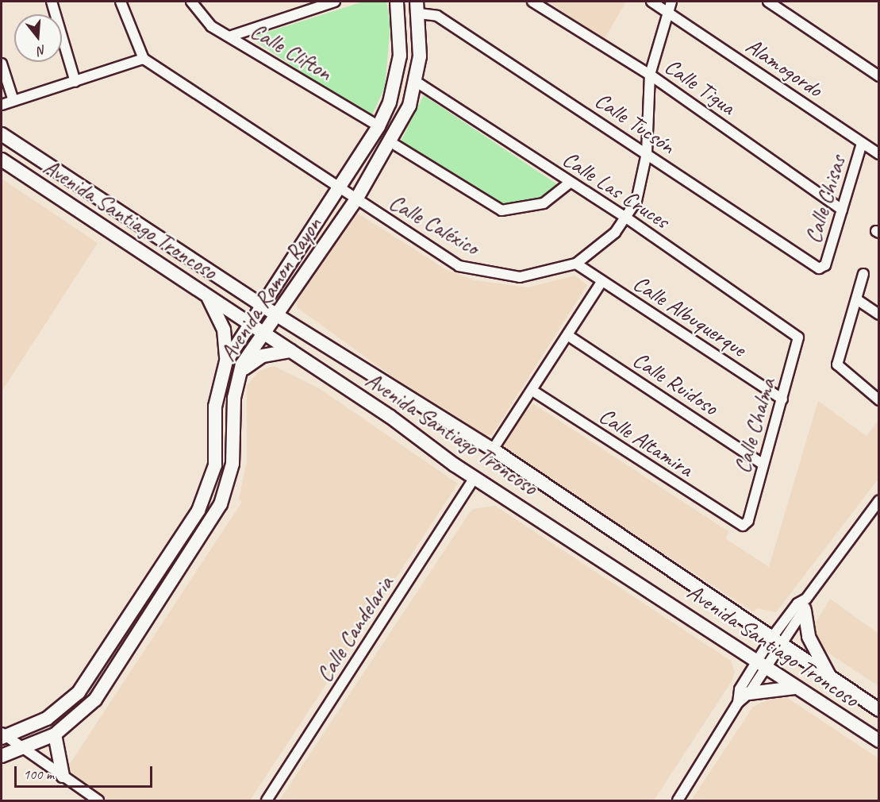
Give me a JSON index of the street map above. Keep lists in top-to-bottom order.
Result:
{
  "streets": {
    "main road": ["Avenida Santiago Troncoso", "Avenida Ramon Rayon"],
    "street": [
      "Calle Clifton",
      "Alamogordo",
      "Calle Tigua",
      "Calle Tucsón",
      "Calle Las Cruces",
      "Calle Chisas",
      "Calle Caléxico",
      "Calle Albuquerque",
      "Calle Ruidoso",
      "Calle Chalma",
      "Calle Altamira",
      "Calle Candelaria"
    ]
  },
  "crossings": [
    ["Calle Clifton", "Avenida Ramon Rayon"],
    ["Alamogordo", "Calle Chisas"],
    ["Alamogordo", "Calle Caléxico"],
    ["Calle Tigua", "Calle Chisas"],
    ["Calle Tigua", "Calle Caléxico"],
    ["Calle Tucsón", "Calle Chisas"],
    ["Calle Tucsón", "Calle Caléxico"],
    ["Calle Tucsón", "Avenida Ramon Rayon"],
    ["Calle Las Cruces", "Calle Caléxico"],
    ["Calle Las Cruces", "Avenida Ramon Rayon"],
    ["Calle Las Cruces", "Calle Chalma"],
    ["Avenida Santiago Troncoso", "Avenida Ramon Rayon"],
    ["Avenida Santiago Troncoso", "Calle Candelaria"],
    ["Calle Caléxico", "Avenida Ramon Rayon"],
    ["Calle Caléxico", "Calle Albuquerque"],
    ["Calle Albuquerque", "Calle Chalma"],
    ["Calle Ruidoso", "Calle Chalma"],
    ["Calle Chalma", "Calle Altamira"]
  ],
  "scale_bar": "100 m",
  "north": "bottom"
}
